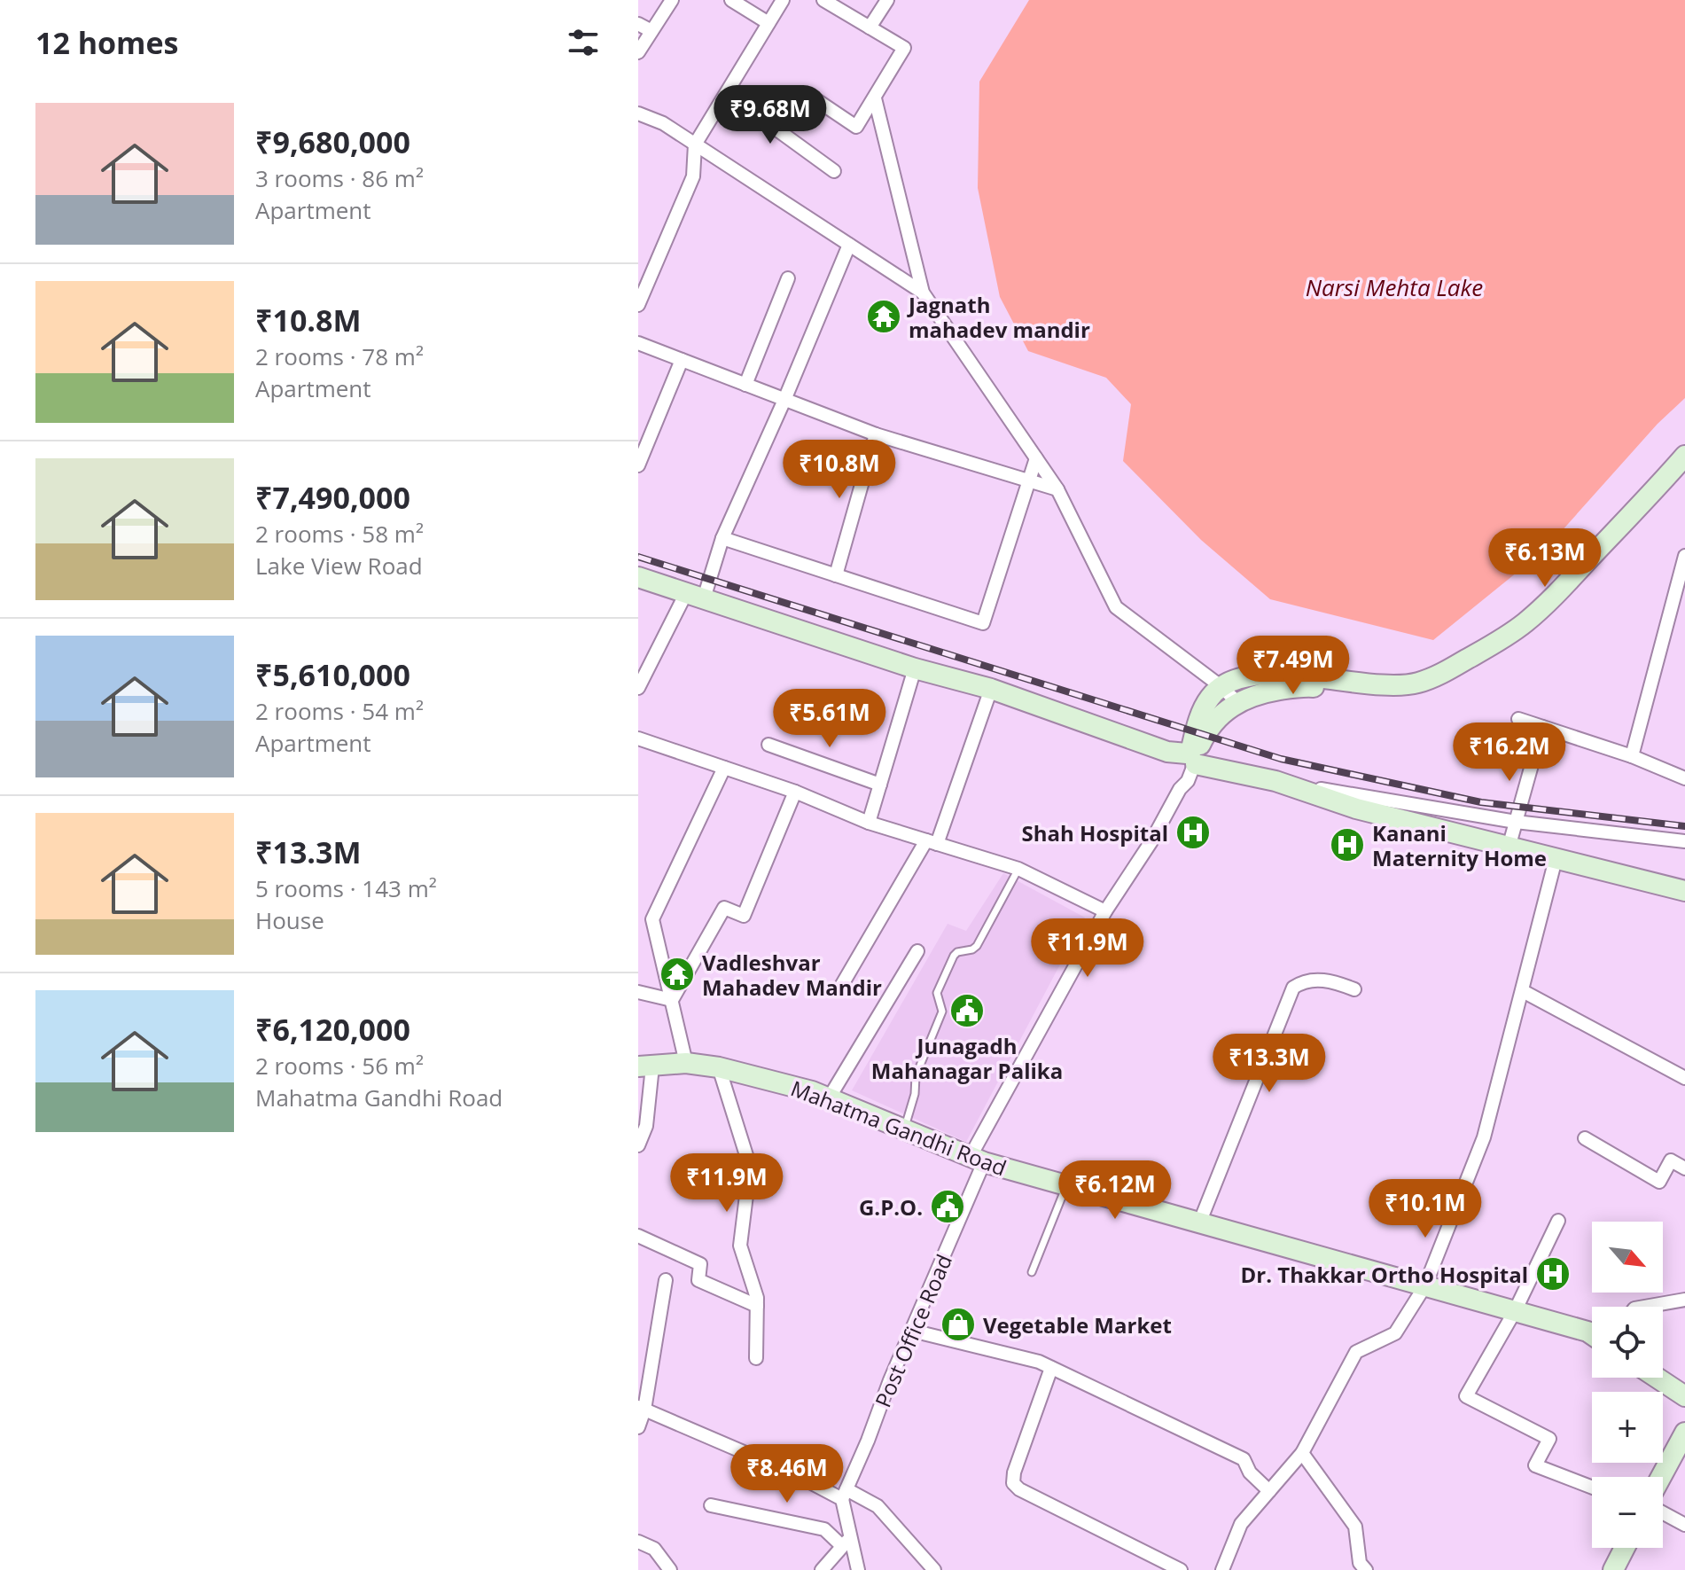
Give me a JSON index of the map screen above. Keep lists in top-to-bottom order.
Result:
{
  "streets": {
    "main road": ["Mahatma Gandhi Road"],
    "street": ["Post Office Road"]
  },
  "crossings": [
    ["Mahatma Gandhi Road", "Post Office Road"]
  ],
  "water": ["Narsi Mehta Lake"],
  "places": {
    "temple": ["Jagnath mahadev mandir", "Vadleshvar Mahadev Mandir"],
    "hospital": ["Shah Hospital", "Kanani Maternity Home", "Dr. Thakkar Ortho Hospital"],
    "public building": ["Junagadh Mahanagar Palika", "G.P.O."],
    "shop": ["Vegetable Market"]
  },
  "north": "bottom right",
  "page": {
    "heading": "12 homes",
    "list": [
      {
        "name": "₹9,680,000",
        "note": "3 rooms · 86 m² · Apartment"
      },
      {
        "name": "₹10.8M",
        "note": "2 rooms · 78 m² · Apartment"
      },
      {
        "name": "₹7,490,000",
        "note": "2 rooms · 58 m² · Lake View Road"
      },
      {
        "name": "₹5,610,000",
        "note": "2 rooms · 54 m² · Apartment"
      },
      {
        "name": "₹13.3M",
        "note": "5 rooms · 143 m² · House"
      },
      {
        "name": "₹6,120,000",
        "note": "2 rooms · 56 m² · Mahatma Gandhi Road"
      }
    ],
    "price": [
      "₹9.68M",
      "₹10.8M",
      "₹6.13M",
      "₹7.49M",
      "₹5.61M",
      "₹16.2M",
      "₹11.9M",
      "₹13.3M",
      "₹11.9M",
      "₹6.12M",
      "₹10.1M",
      "₹8.46M"
    ],
    "map_buttons": ["+", "−"]
  }
}
